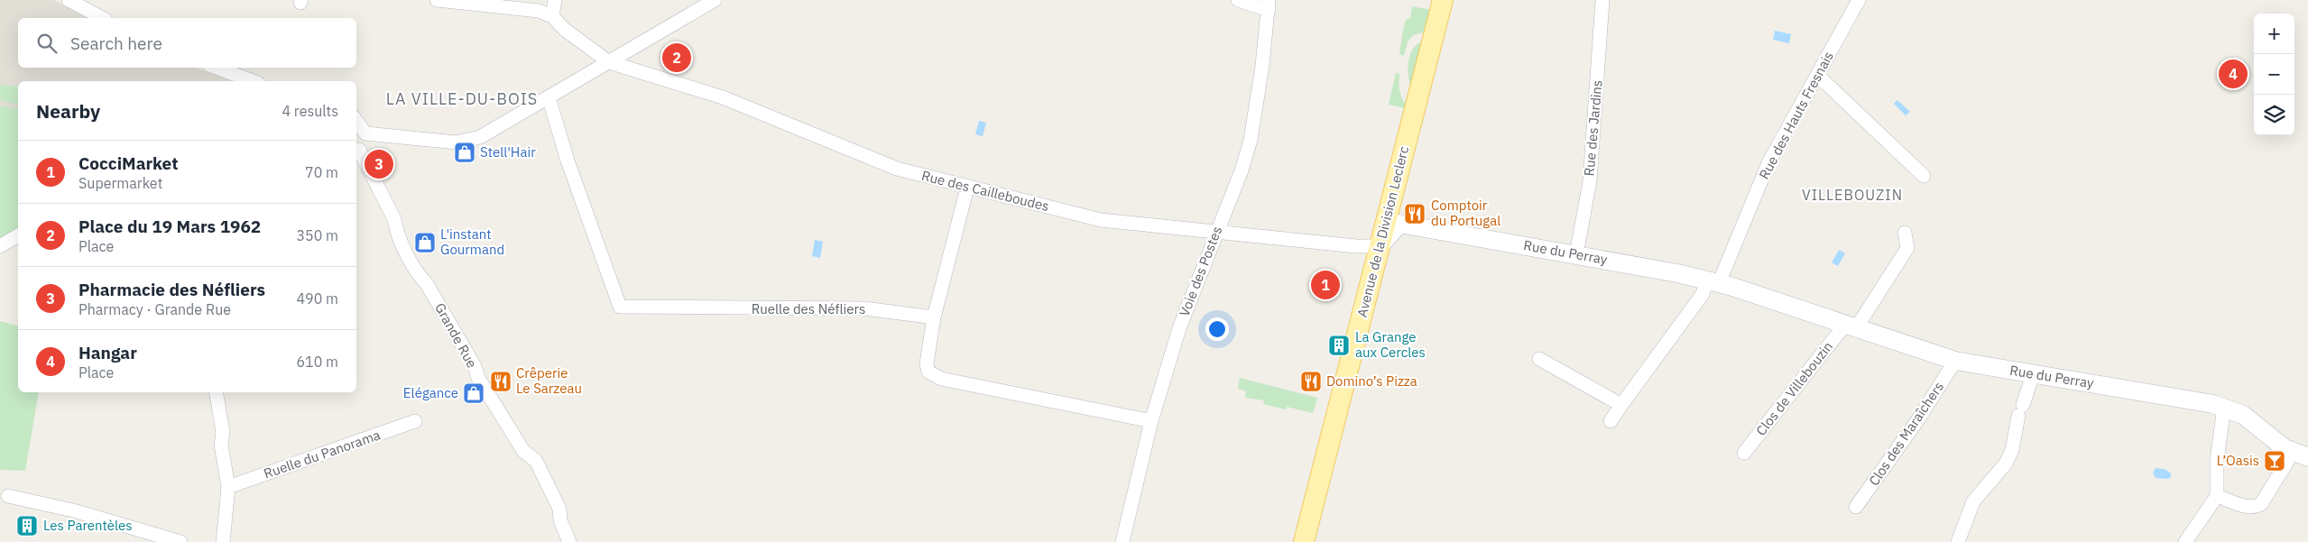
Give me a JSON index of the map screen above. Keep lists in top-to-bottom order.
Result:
{
  "streets": {
    "main road": ["Avenue de la Division Leclerc"],
    "street": [
      "Rue des Hauts Fresnais",
      "Rue des Jardins",
      "Rue des Cailleboudes",
      "Rue du Perray",
      "Voie des Postes",
      "Ruelle des Néfliers",
      "Grande Rue",
      "Clos de Villebouzin",
      "Clos des Maraîchers",
      "Ruelle du Panorama"
    ]
  },
  "crossings": [
    ["Rue des Hauts Fresnais", "Rue du Perray"],
    ["Rue des Jardins", "Rue du Perray"],
    ["Rue des Cailleboudes", "Avenue de la Division Leclerc"],
    ["Rue des Cailleboudes", "Voie des Postes"],
    ["Avenue de la Division Leclerc", "Rue du Perray"],
    ["Rue du Perray", "Clos de Villebouzin"],
    ["Rue du Perray", "Clos des Maraîchers"]
  ],
  "districts": ["LA VILLE-DU-BOIS", "VILLEBOUZIN"],
  "places": {
    "shop": ["Stell'Hair", "L'instant Gourmand", "Elégance"],
    "restaurant": ["Comptoir du Portugal", "Crêperie Le Sarzeau", "Domino’s Pizza"],
    "building": ["La Grange aux Cercles", "Les Parentèles"],
    "bar": ["L’Oasis"]
  },
  "page": {
    "map_buttons": ["+", "−"],
    "search": "Search here",
    "pins": [
      "2",
      "4",
      "3",
      "1"
    ],
    "heading": ["Nearby", "4 results"],
    "list": [
      {
        "mark": "1",
        "name": "CocciMarket",
        "note": "Supermarket",
        "value": "70 m"
      },
      {
        "mark": "2",
        "name": "Place du 19 Mars 1962",
        "note": "Place",
        "value": "350 m"
      },
      {
        "mark": "3",
        "name": "Pharmacie des Néfliers",
        "note": "Pharmacy · Grande Rue",
        "value": "490 m"
      },
      {
        "mark": "4",
        "name": "Hangar",
        "note": "Place",
        "value": "610 m"
      }
    ]
  }
}
